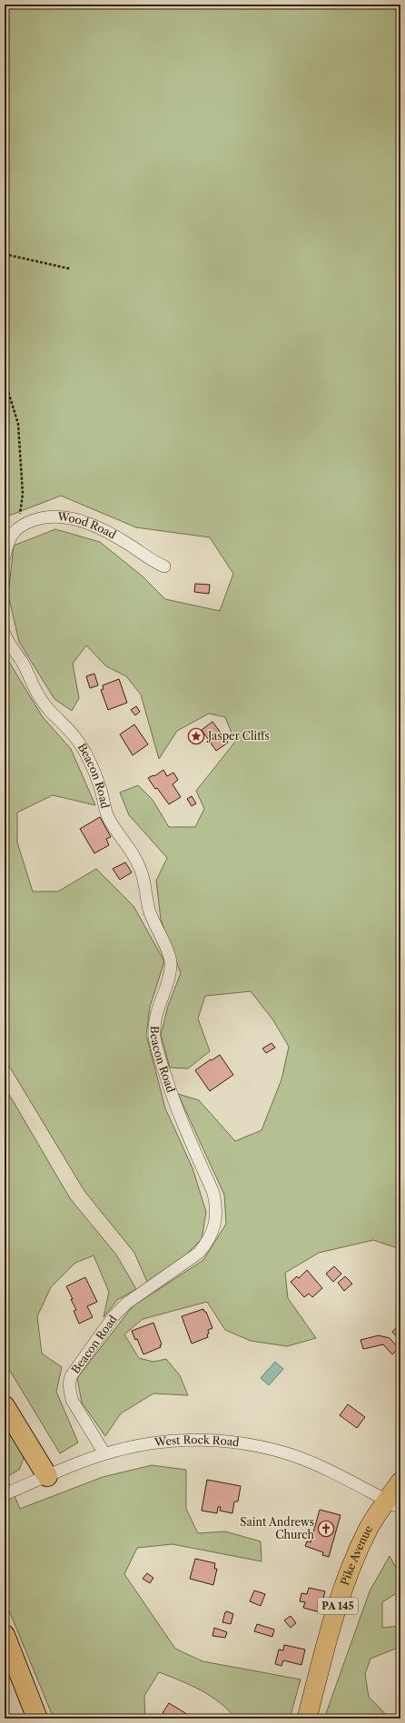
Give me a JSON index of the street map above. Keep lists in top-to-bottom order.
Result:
{
  "streets": {
    "main road": ["Pike Avenue", "PA 145"],
    "street": ["Wood Road", "Beacon Road", "West Rock Road"]
  },
  "crossings": [
    ["Beacon Road", "West Rock Road"],
    ["West Rock Road", "Pike Avenue"],
    ["West Rock Road", "PA 145"],
    ["Pike Avenue", "PA 145"]
  ],
  "places": {
    "place": ["Jasper Cliffs"],
    "church": ["Saint Andrews Church"]
  }
}
